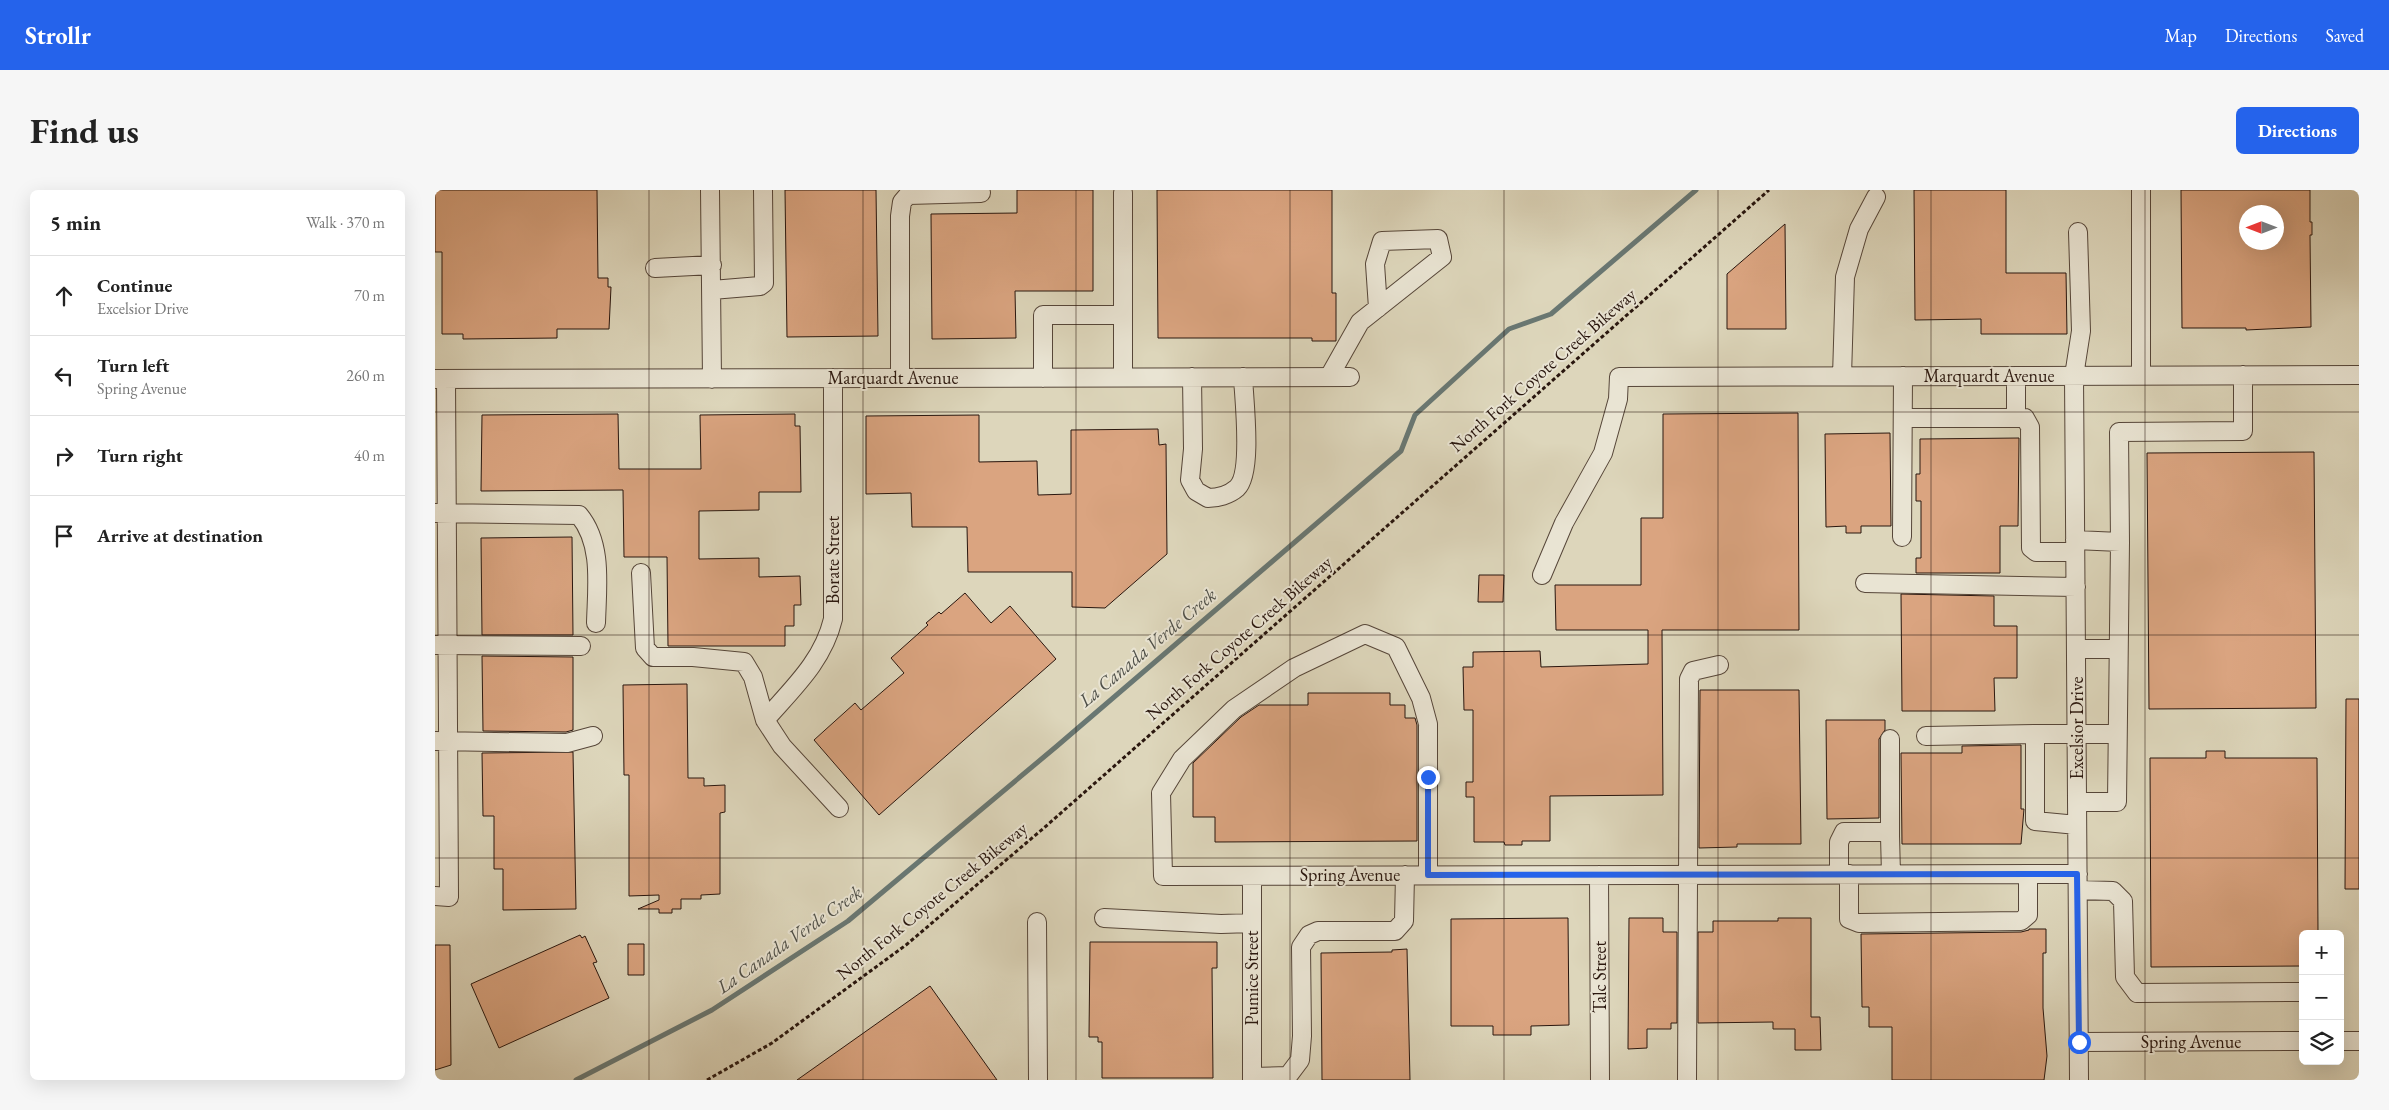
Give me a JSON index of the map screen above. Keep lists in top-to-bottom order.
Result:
{
  "streets": {
    "street": [
      "Marquardt Avenue",
      "Borate Street",
      "Excelsior Drive",
      "Spring Avenue",
      "Talc Street",
      "Pumice Street"
    ],
    "path": ["North Fork Coyote Creek Bikeway"]
  },
  "crossings": [
    ["Marquardt Avenue", "Borate Street"],
    ["Marquardt Avenue", "Excelsior Drive"],
    ["Excelsior Drive", "Spring Avenue"],
    ["Spring Avenue", "Talc Street"],
    ["Spring Avenue", "Pumice Street"]
  ],
  "water": ["La Canada Verde Creek"],
  "north": "left",
  "page": {
    "header": "Strollr",
    "nav": ["Map", "Directions", "Saved"],
    "buttons": "Directions",
    "title": "Find us",
    "heading": ["5 min", "Walk · 370 m"],
    "list": [
      ["Continue", "Excelsior Drive", "70 m"],
      ["Turn left", "Spring Avenue", "260 m"],
      ["Turn right", "40 m"],
      "Arrive at destination"
    ],
    "map_buttons": ["+", "−"]
  }
}
